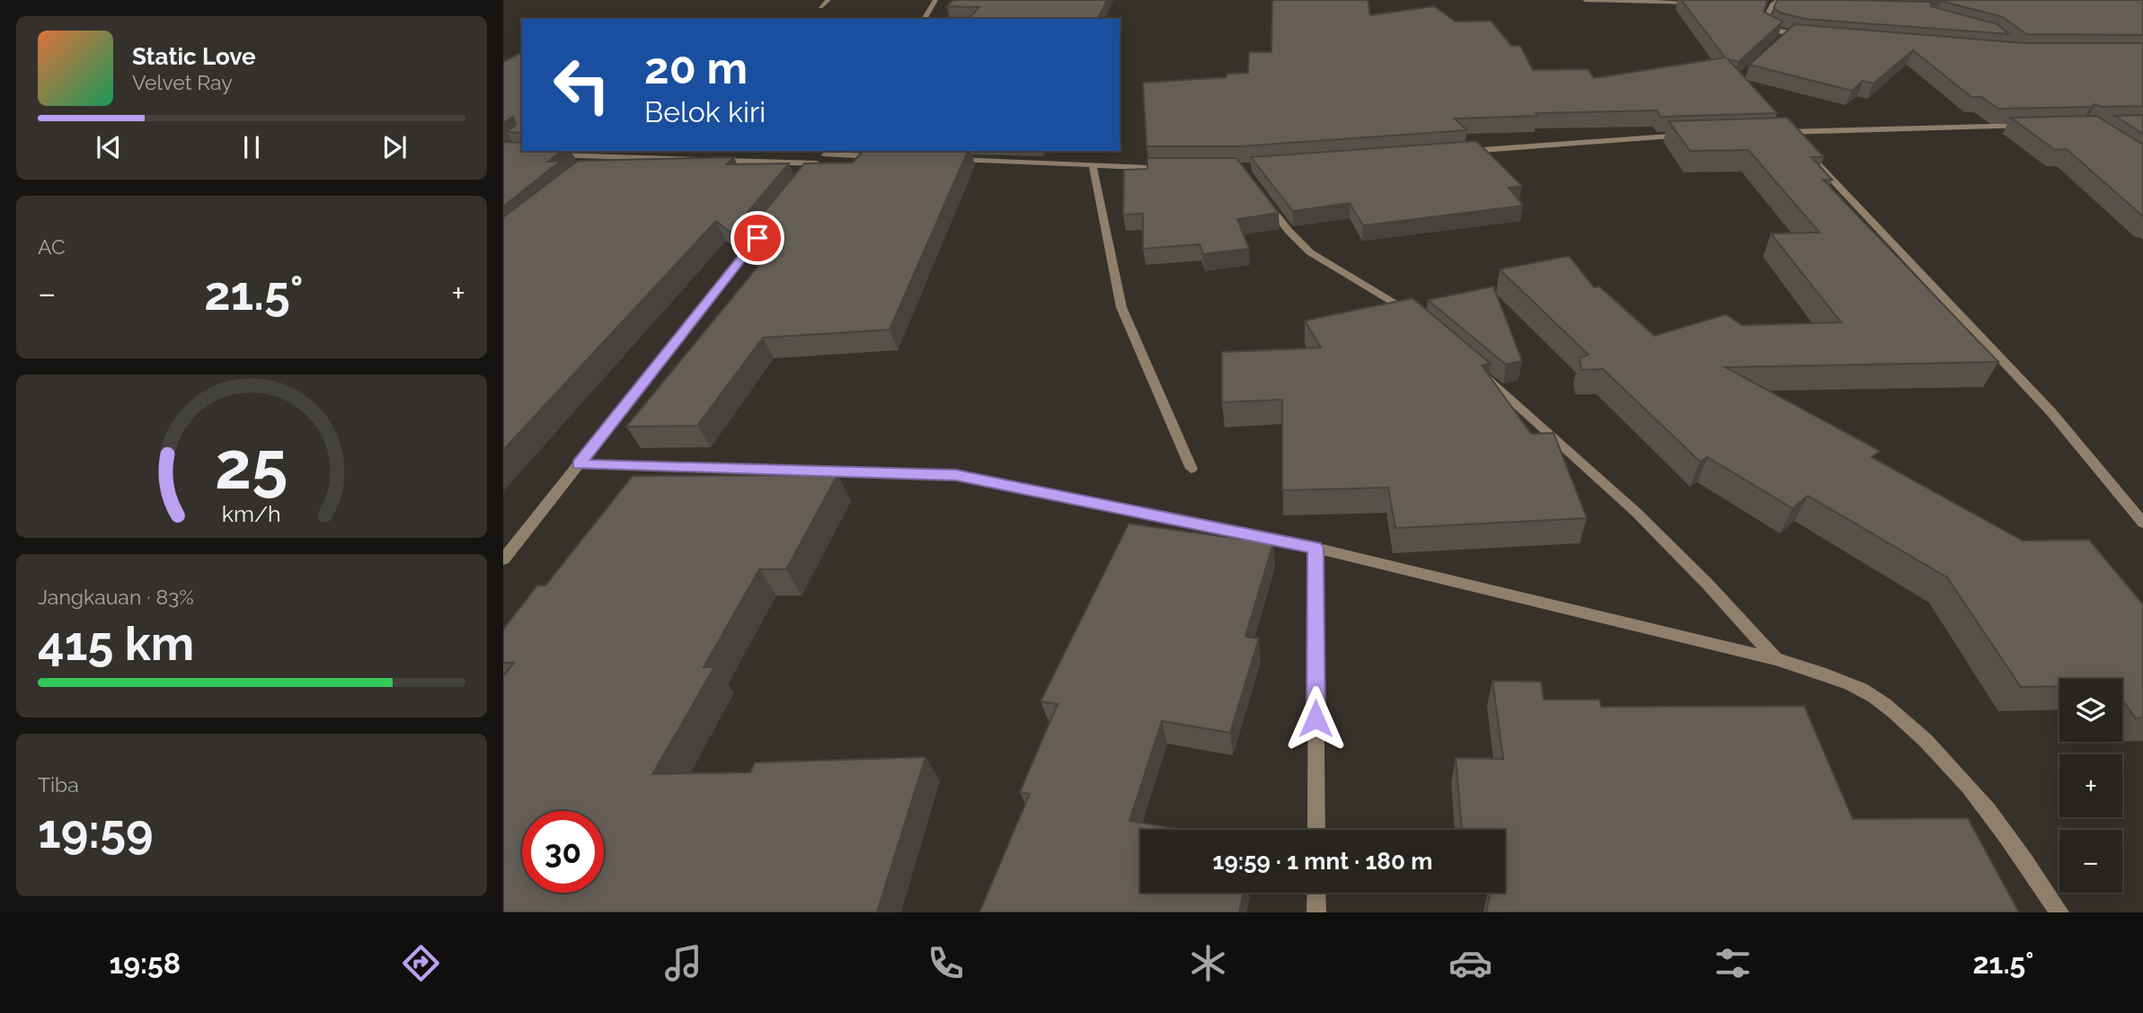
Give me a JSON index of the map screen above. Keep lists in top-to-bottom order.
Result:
{
  "page": {
    "turn": ["20 m", "Belok kiri"],
    "song": ["Static Love", "Velvet Ray"],
    "tile": [
      "AC",
      ["Jangkauan · 83%", "415 km"],
      ["Tiba", "19:59"]
    ],
    "heat": ["−", "21.5°", "+"],
    "map_buttons": ["+", "−"],
    "limit": "30",
    "trip": "19:59 · 1 mnt · 180 m",
    "tabs": ["19:58", "21.5°"],
    "gauge": ["25", "km/h"]
  }
}
